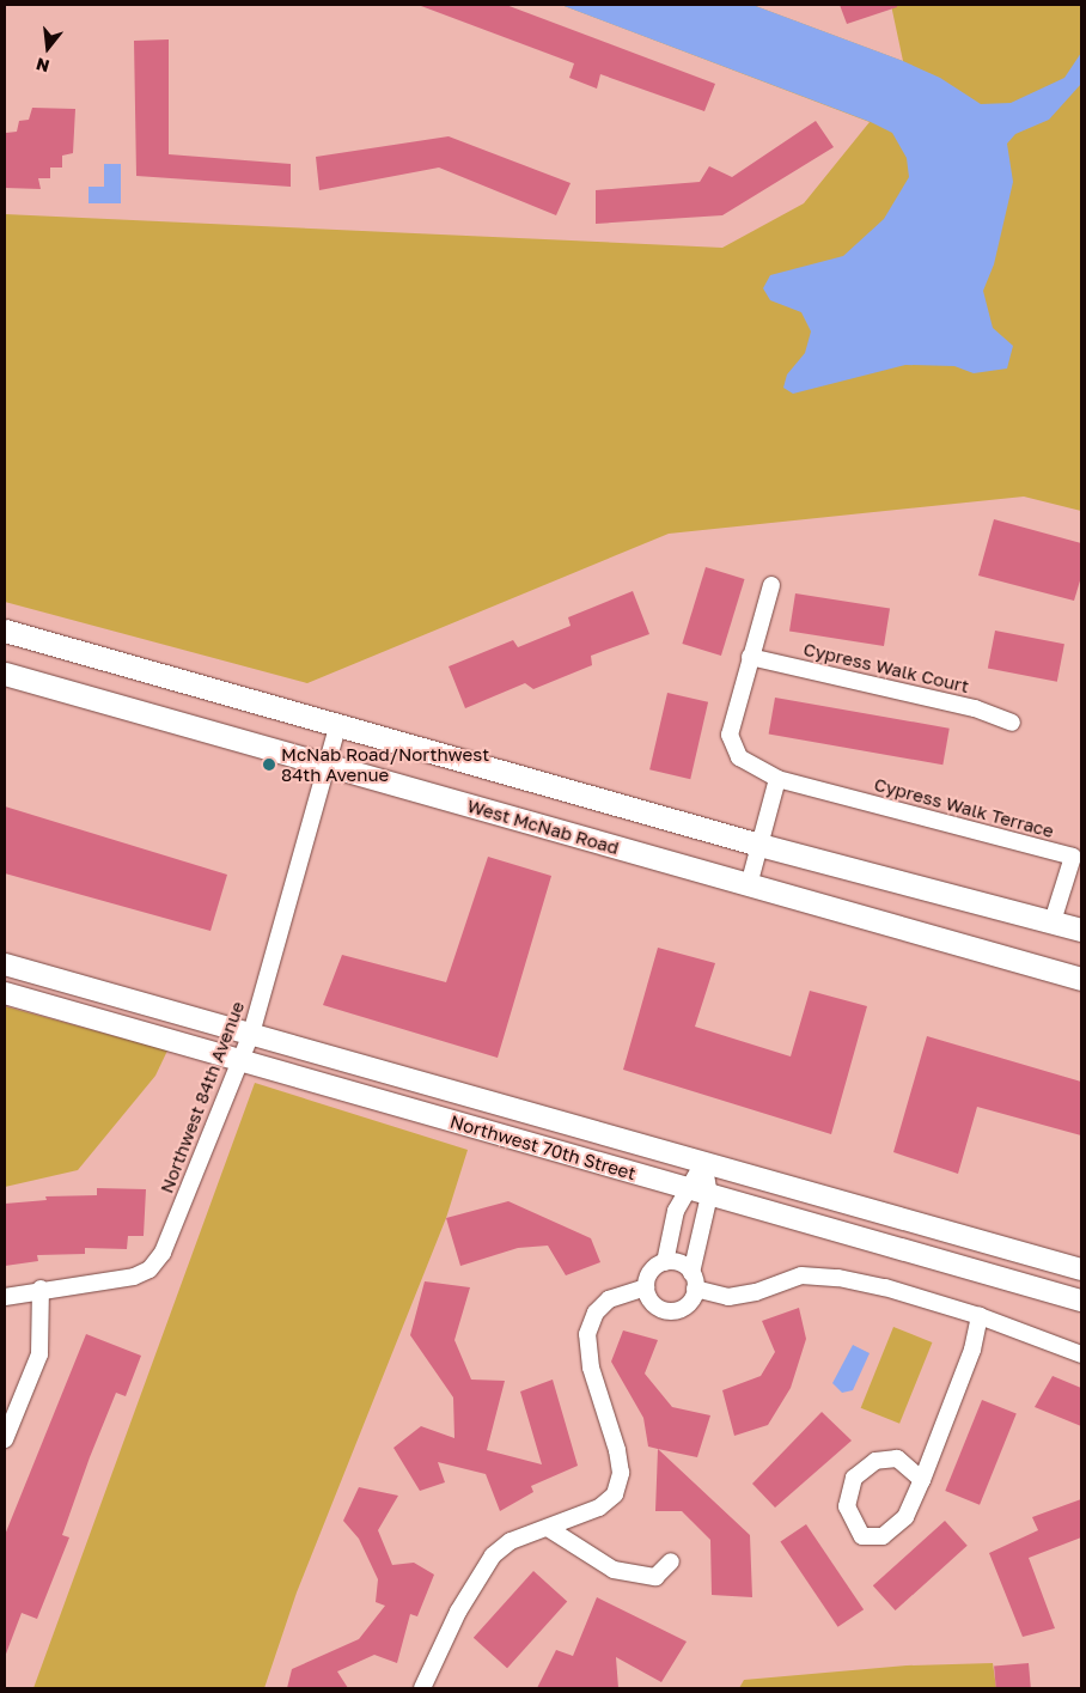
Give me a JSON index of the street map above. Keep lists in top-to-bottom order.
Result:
{
  "streets": {
    "main road": ["West McNab Road"],
    "street": [
      "Cypress Walk Court",
      "Cypress Walk Terrace",
      "Northwest 84th Avenue",
      "Northwest 70th Street"
    ]
  },
  "crossings": [
    ["Cypress Walk Court", "Cypress Walk Terrace"],
    ["West McNab Road", "Northwest 84th Avenue"],
    ["Northwest 84th Avenue", "Northwest 70th Street"]
  ],
  "places": ["McNab Road/Northwest 84th Avenue"],
  "north": "bottom"
}
